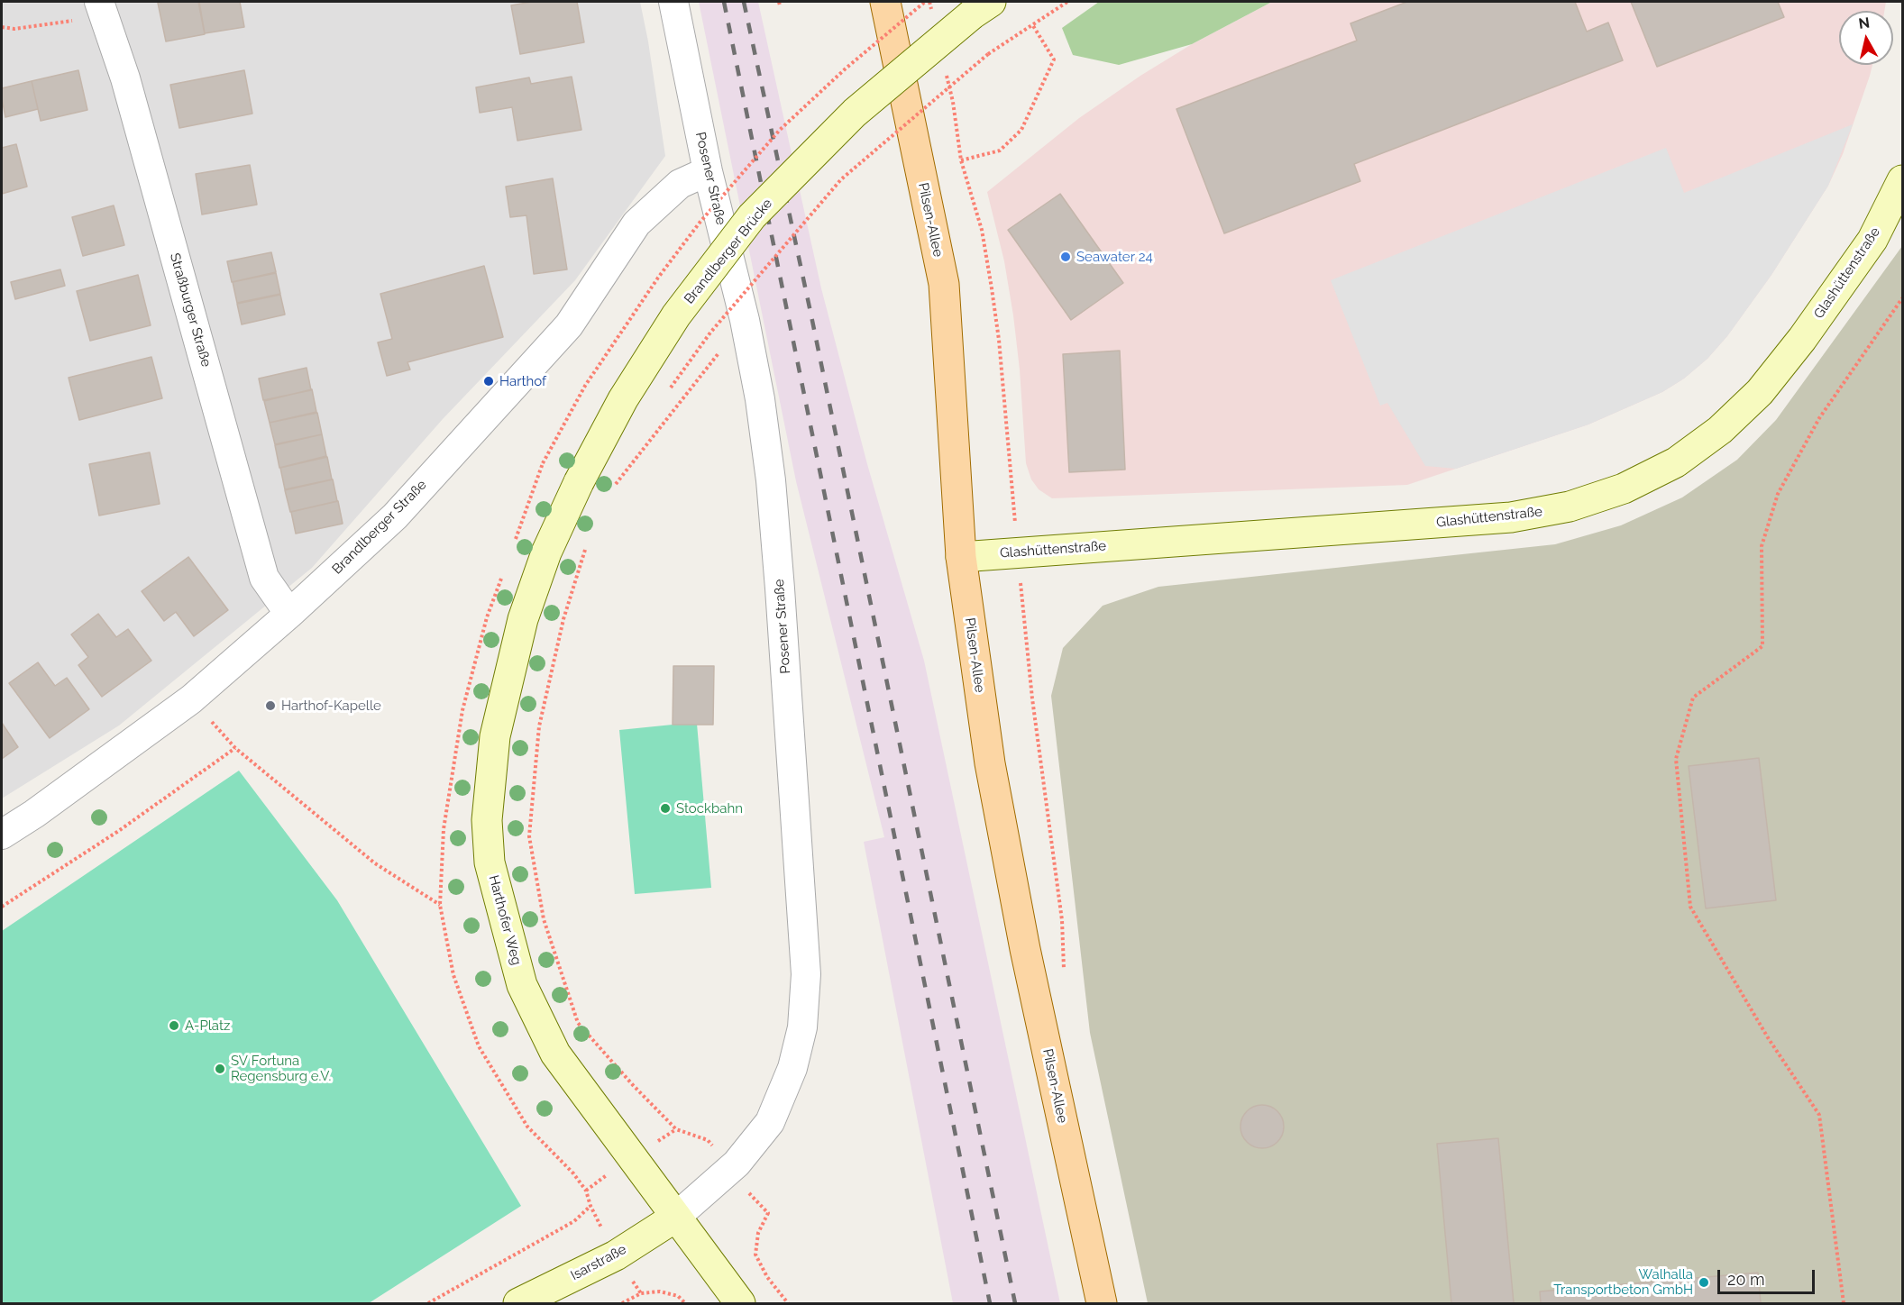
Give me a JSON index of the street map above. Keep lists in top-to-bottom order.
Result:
{
  "streets": {
    "main road": ["Pilsen-Allee"],
    "street": [
      "Posener Straße",
      "Brandlberger Brücke",
      "Glashüttenstraße",
      "Straßburger Straße",
      "Brandlberger Straße",
      "Harthofer Weg",
      "Isarstraße"
    ]
  },
  "crossings": [
    ["Posener Straße", "Brandlberger Straße"],
    ["Posener Straße", "Harthofer Weg"],
    ["Posener Straße", "Isarstraße"],
    ["Pilsen-Allee", "Glashüttenstraße"],
    ["Brandlberger Brücke", "Harthofer Weg"],
    ["Straßburger Straße", "Brandlberger Straße"],
    ["Harthofer Weg", "Isarstraße"]
  ],
  "places": [
    "Seawater 24",
    "Harthof",
    "Harthof-Kapelle",
    "Stockbahn",
    "A-Platz",
    "SV Fortuna Regensburg e.V.",
    "Walhalla Transportbeton GmbH"
  ],
  "scale_bar": "20 m",
  "north": "top"
}
